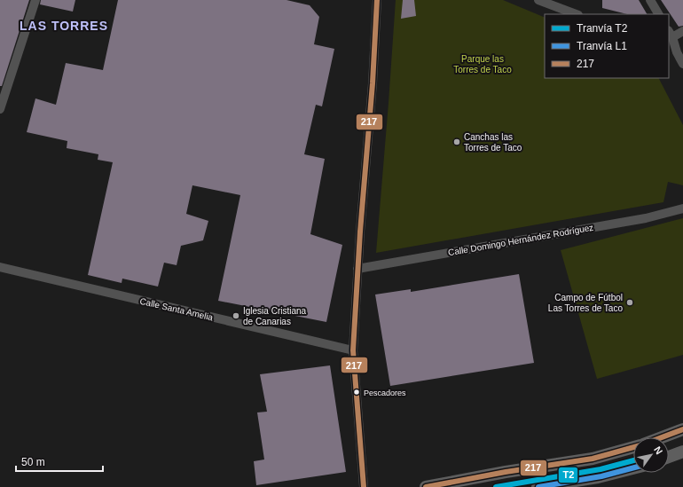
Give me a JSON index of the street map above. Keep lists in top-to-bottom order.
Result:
{
  "streets": {
    "street": ["Calle Domingo Hernández Rodríguez", "Calle Santa Amelia"]
  },
  "districts": ["LAS TORRES"],
  "parks": ["Parque las Torres de Taco"],
  "places": [
    "Canchas las Torres de Taco",
    "Campo de Fútbol Las Torres de Taco",
    "Iglesia Cristiana de Canarias",
    "Pescadores"
  ],
  "lines": ["transit line 217", "tram line T2", "tram line L1"],
  "legend": ["Tranvía T2", "Tranvía L1", "217"],
  "scale_bar": "50 m",
  "north": "top right"
}
